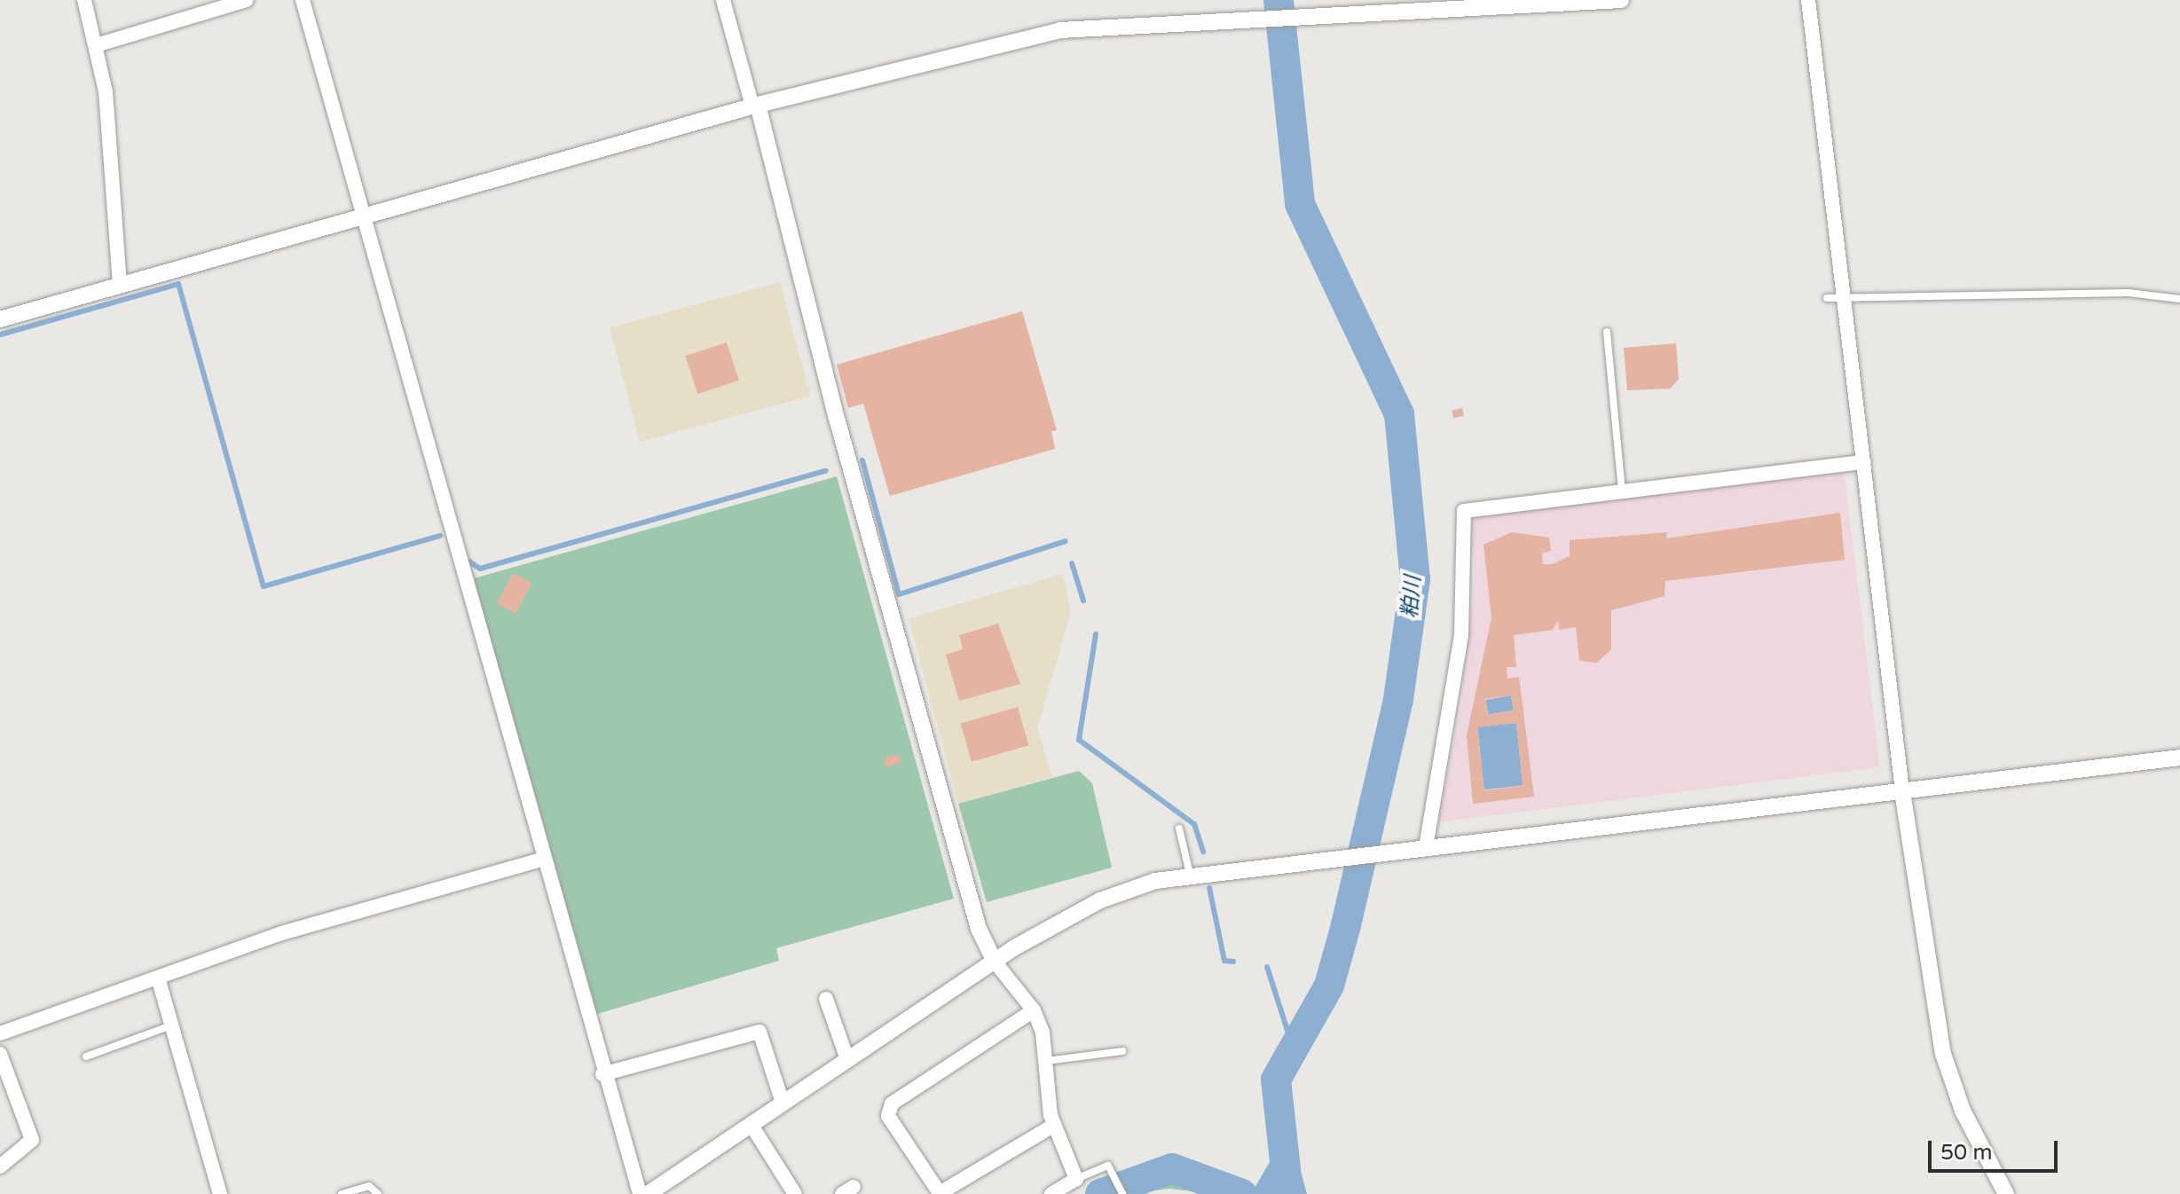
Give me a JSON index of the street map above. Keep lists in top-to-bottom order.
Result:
{
  "water": ["粕川"],
  "scale_bar": "50 m"
}
